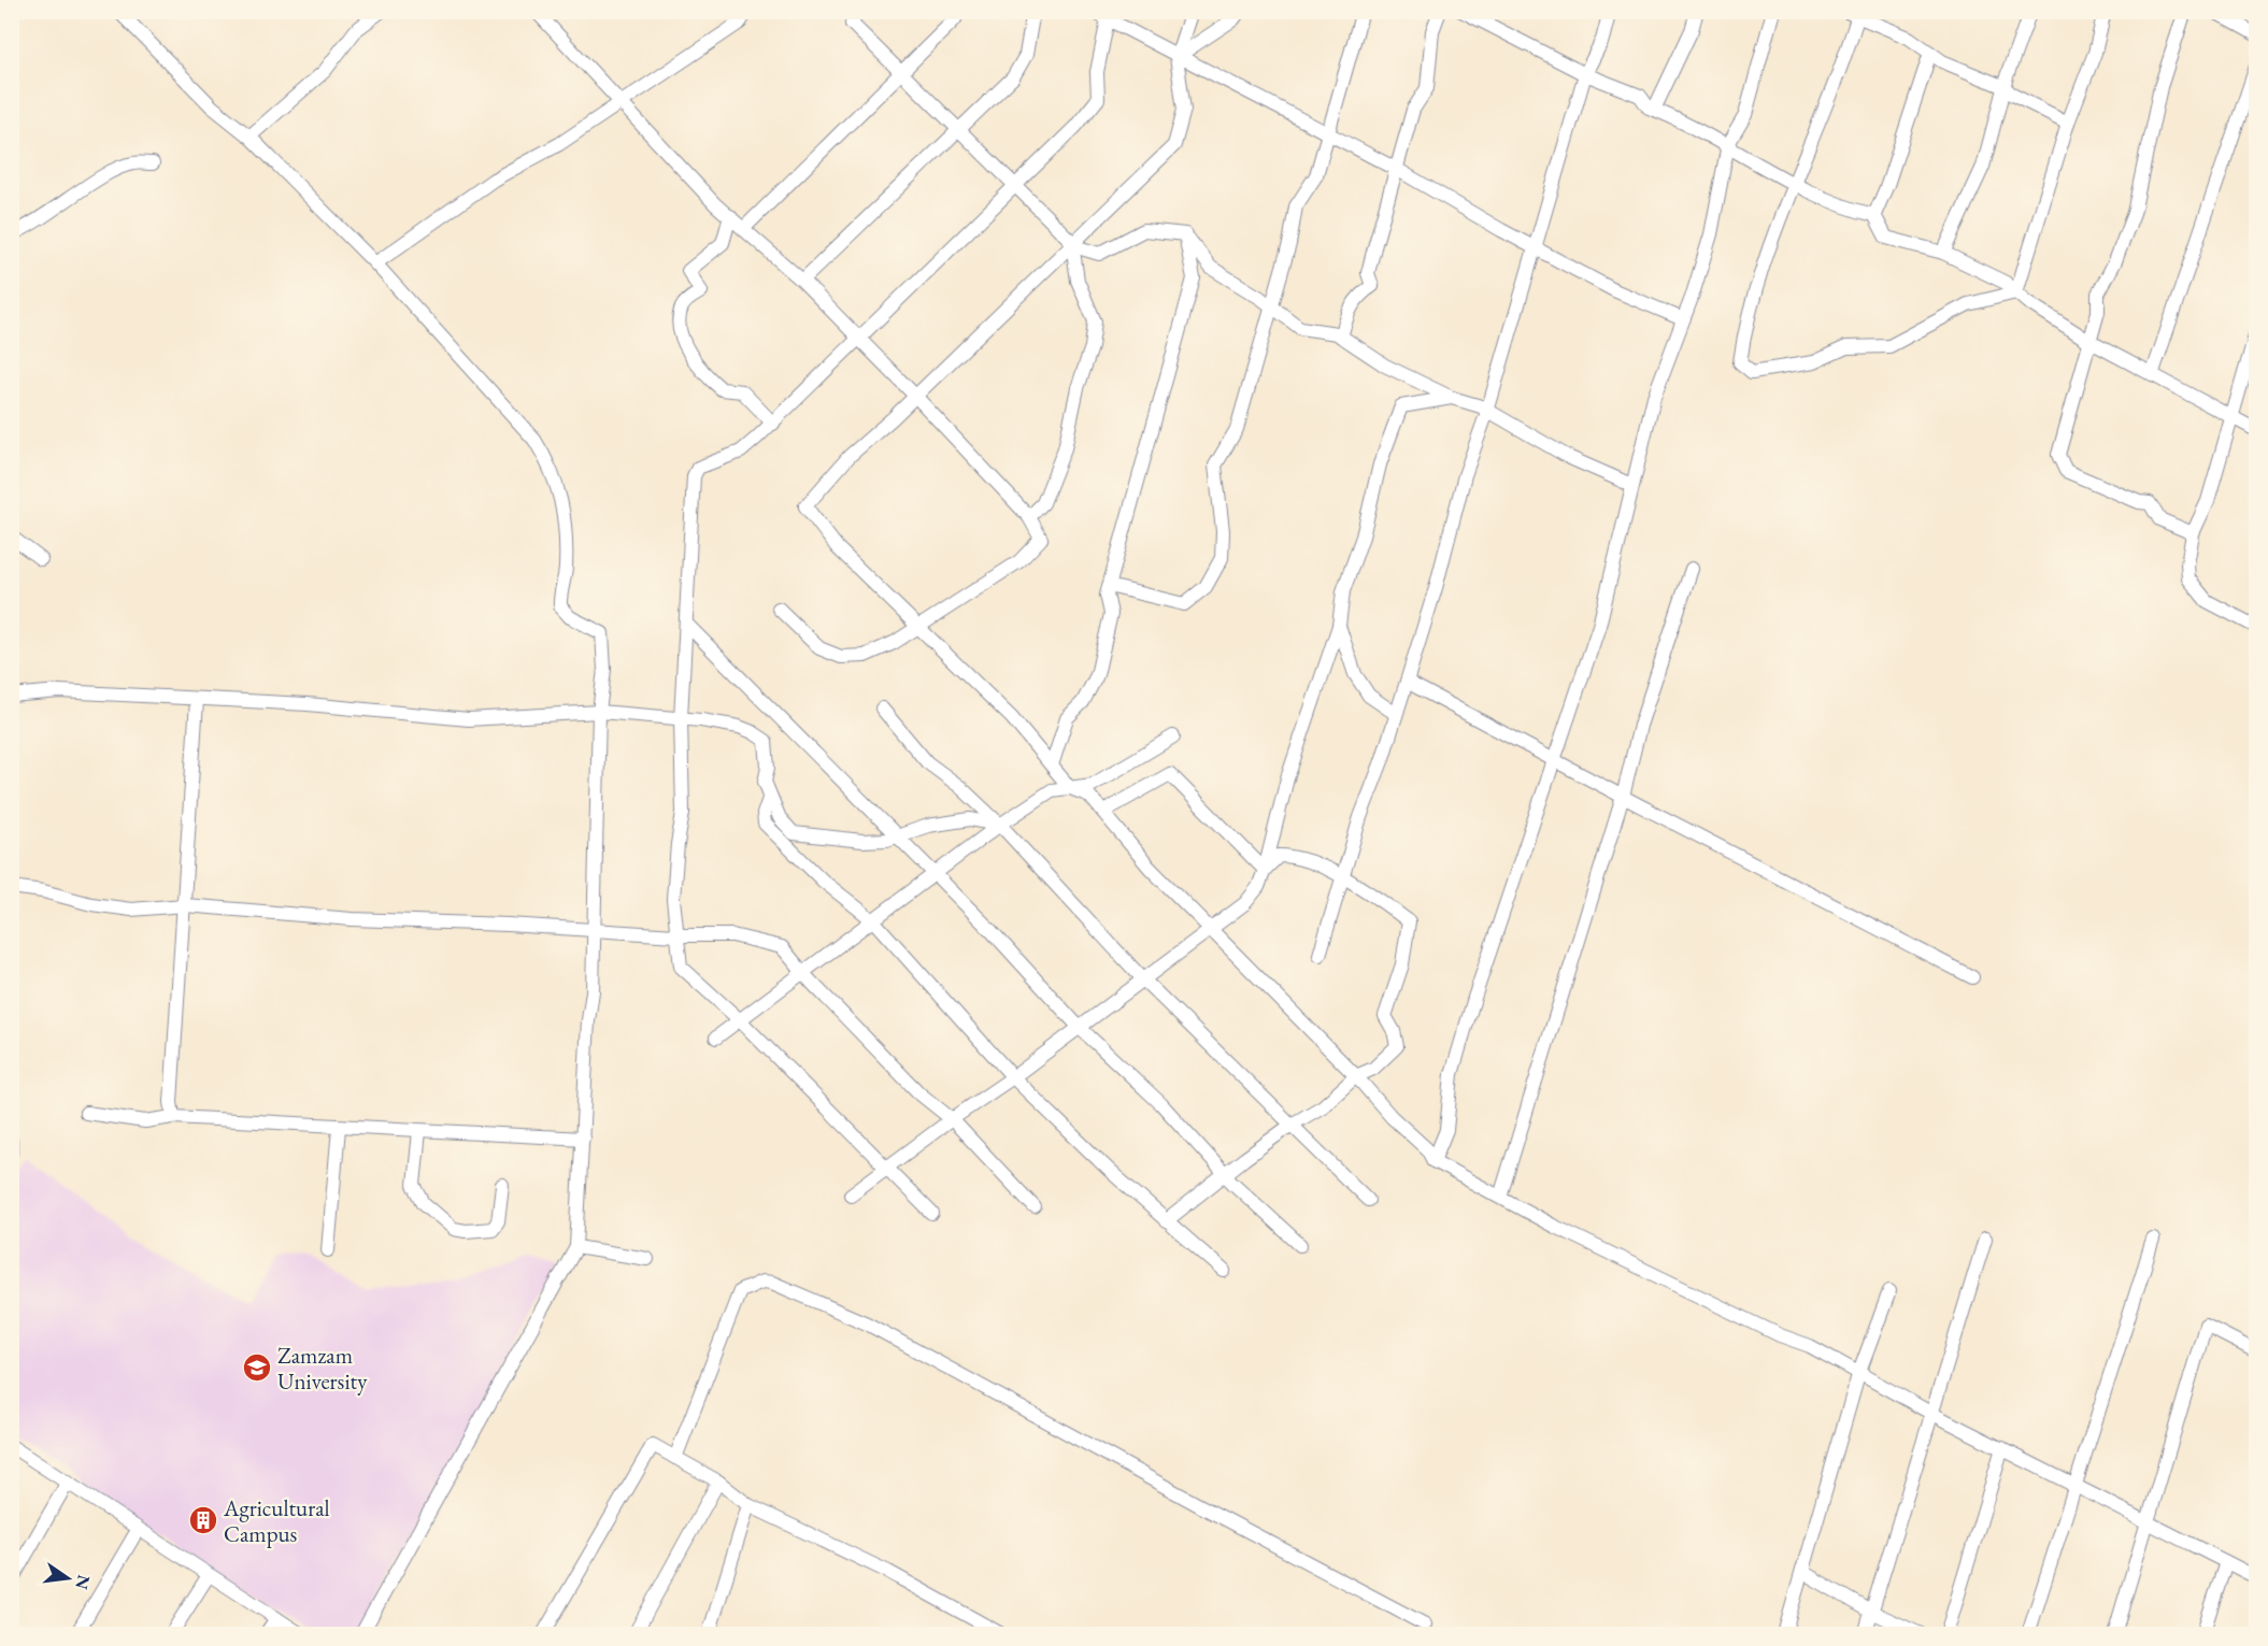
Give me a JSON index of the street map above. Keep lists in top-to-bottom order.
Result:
{
  "places": {
    "school or university": ["Zamzam University"],
    "building": ["Agricultural Campus"]
  },
  "north": "right"
}
